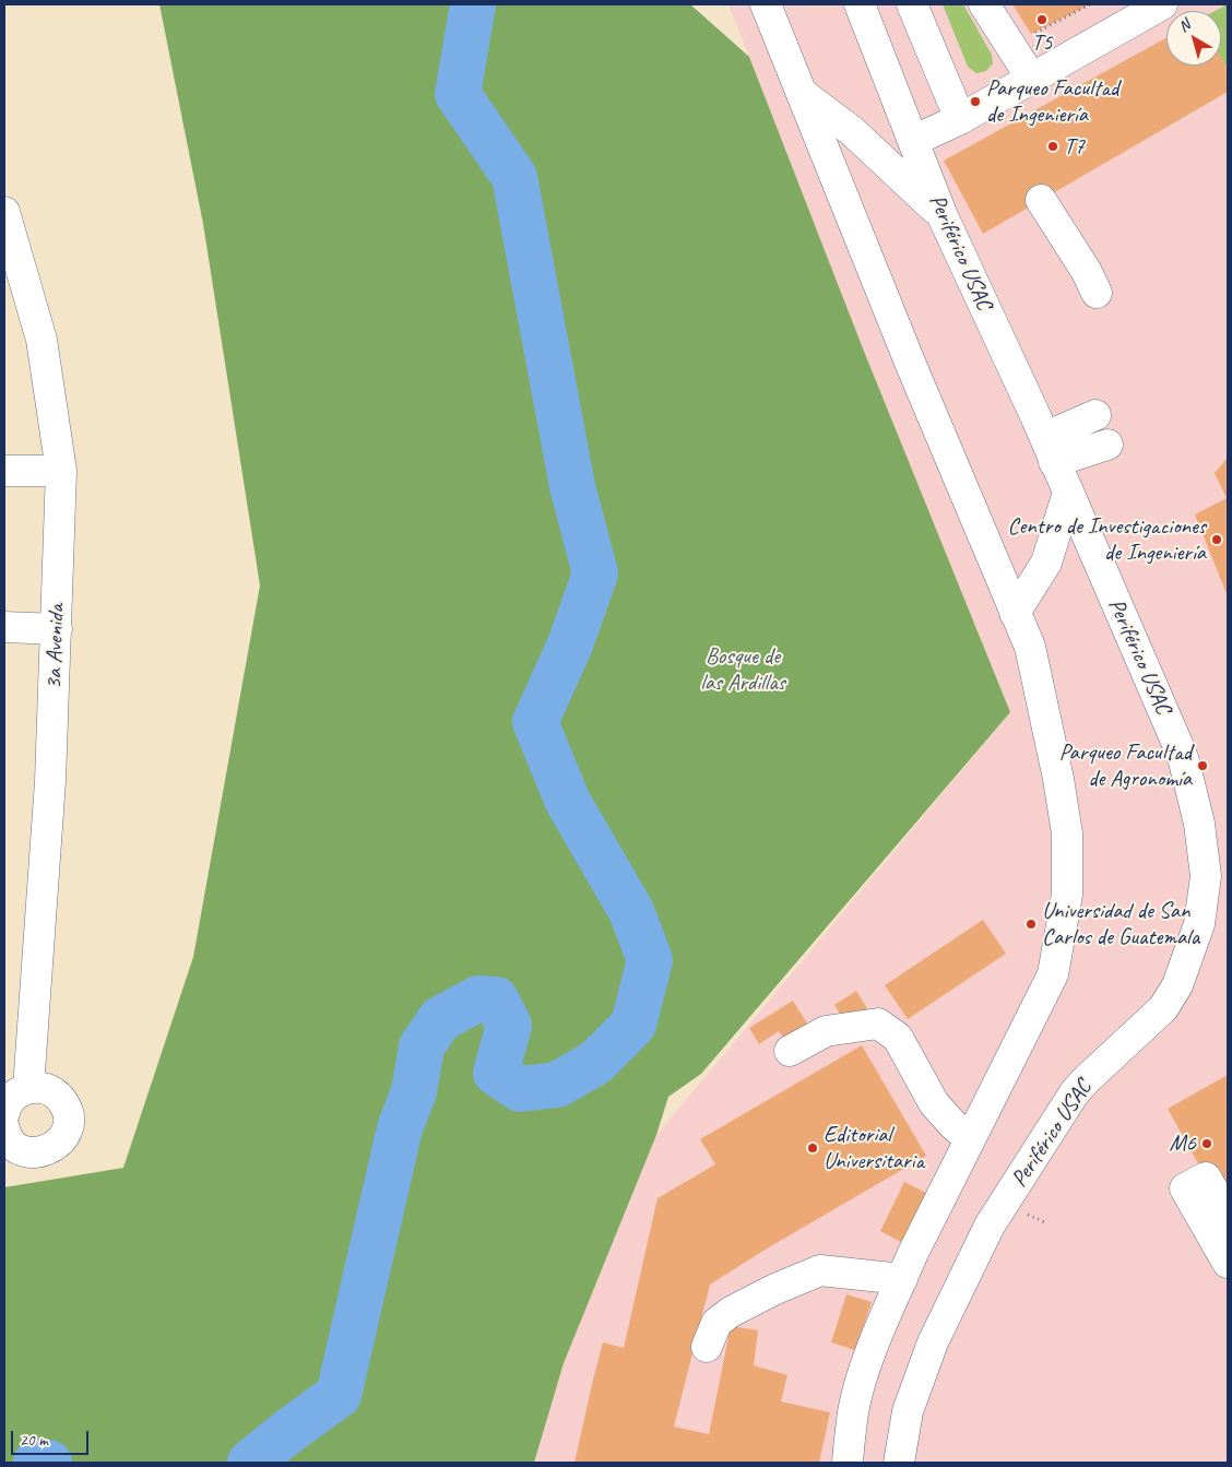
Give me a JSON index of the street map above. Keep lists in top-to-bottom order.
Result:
{
  "streets": {
    "street": ["Periférico USAC", "3a Avenida"]
  },
  "parks": ["Bosque de las Ardillas"],
  "places": [
    "T5",
    "Parqueo Facultad de Ingeniería",
    "T7",
    "Centro de Investigaciones de Ingeniería",
    "Parqueo Facultad de Agronomía",
    "Universidad de San Carlos de Guatemala",
    "M6",
    "Editorial Universitaria"
  ],
  "scale_bar": "20 m",
  "north": "top left"
}
